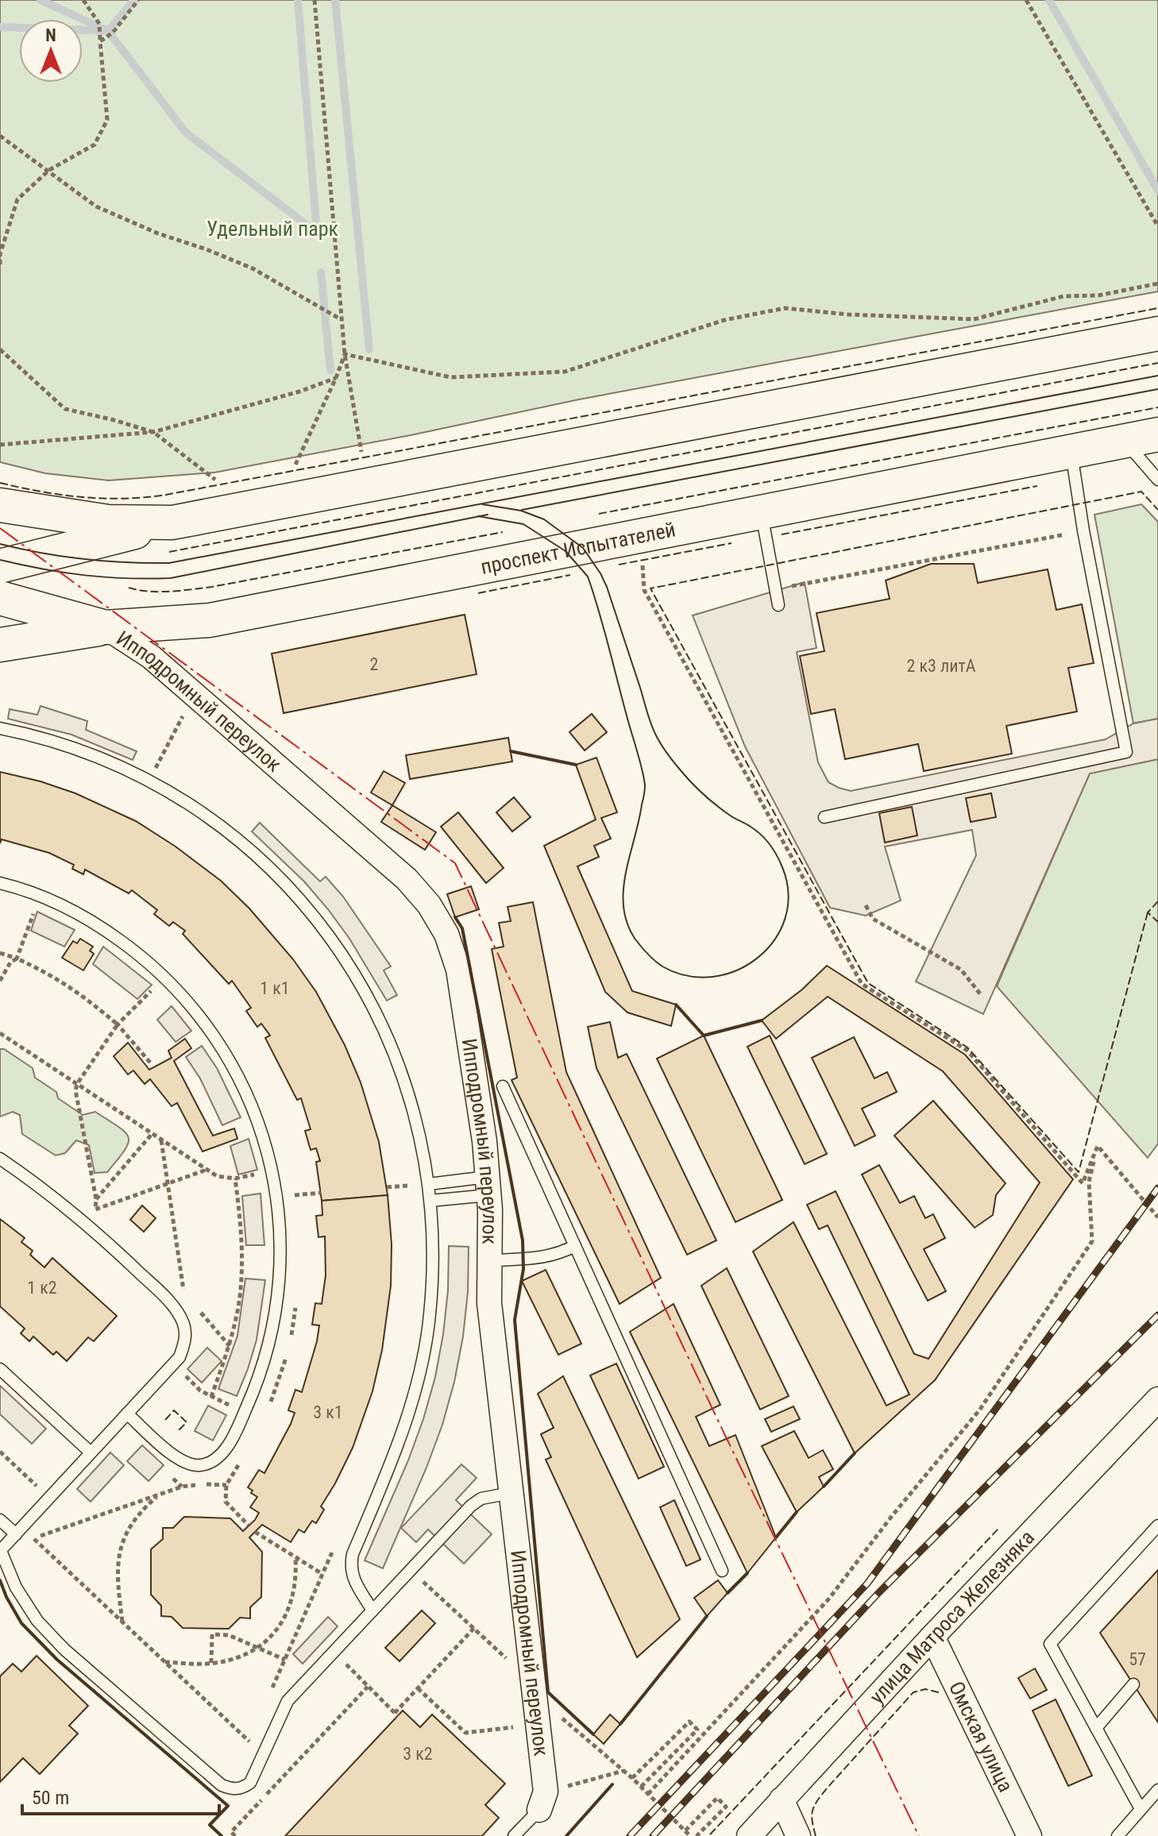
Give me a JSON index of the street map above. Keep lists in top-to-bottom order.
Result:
{
  "streets": {
    "main road": ["проспект Испытателей"],
    "street": ["Ипподромный переулок", "улица Матроса Железняка", "Омская улица"]
  },
  "crossings": [
    ["проспект Испытателей", "Ипподромный переулок"],
    ["улица Матроса Железняка", "Омская улица"]
  ],
  "parks": ["Удельный парк"],
  "house_numbers": [
    "2",
    "2 к3 литА",
    "1 к1",
    "1 к2",
    "3 к1",
    "57",
    "3 к2"
  ],
  "scale_bar": "50 m",
  "north": "top"
}
